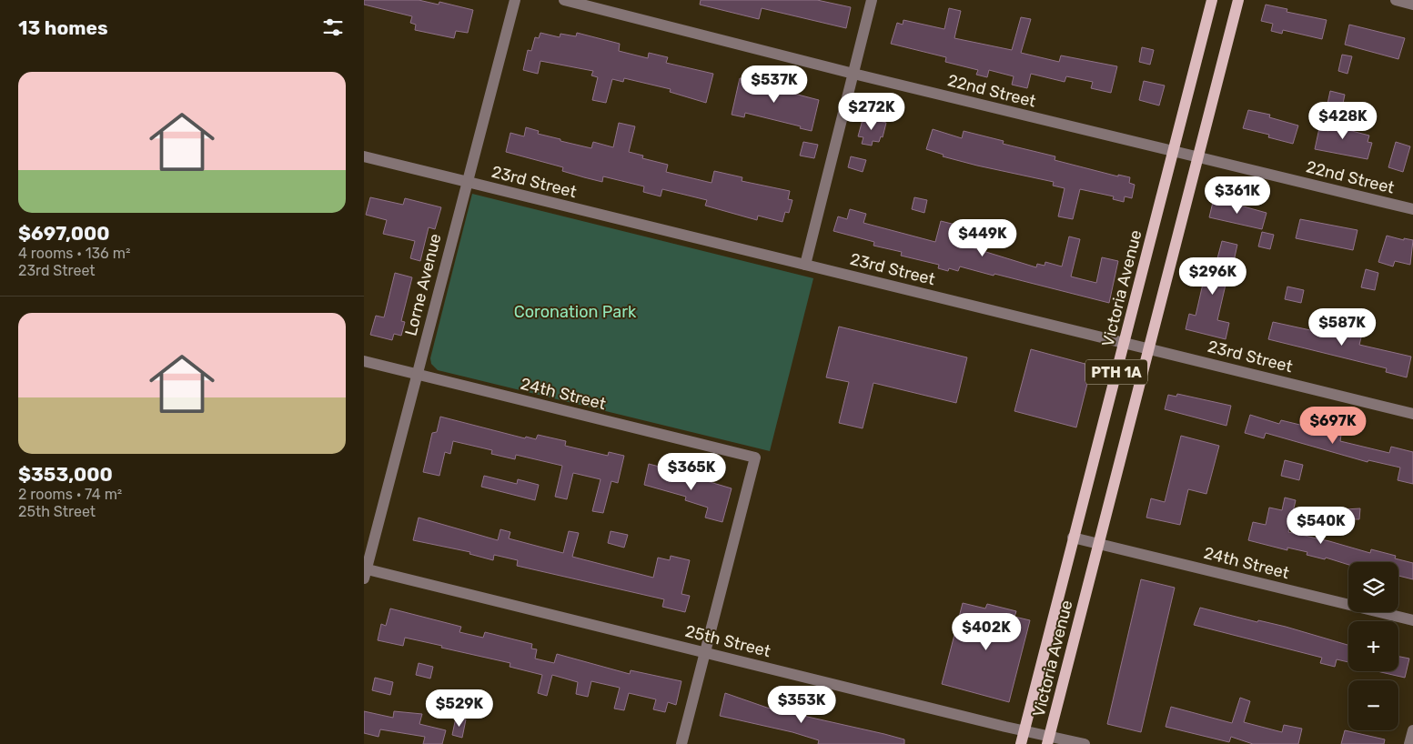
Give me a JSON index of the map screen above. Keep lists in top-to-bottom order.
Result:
{
  "streets": {
    "main road": ["Victoria Avenue", "PTH 1A"],
    "street": [
      "22nd Street",
      "23rd Street",
      "Lorne Avenue",
      "24th Street",
      "25th Street"
    ]
  },
  "crossings": [
    ["22nd Street", "Victoria Avenue"],
    ["23rd Street", "Lorne Avenue"],
    ["23rd Street", "Victoria Avenue"],
    ["Lorne Avenue", "24th Street"],
    ["Lorne Avenue", "25th Street"],
    ["Victoria Avenue", "24th Street"],
    ["Victoria Avenue", "25th Street"],
    ["24th Street", "25th Street"]
  ],
  "parks": ["Coronation Park"],
  "page": {
    "heading": "13 homes",
    "list": [
      {
        "name": "$697,000",
        "note": "4 rooms · 136 m² · 23rd Street"
      },
      {
        "name": "$353,000",
        "note": "2 rooms · 74 m² · 25th Street"
      }
    ],
    "price": [
      "$537K",
      "$272K",
      "$428K",
      "$361K",
      "$449K",
      "$296K",
      "$587K",
      "$697K",
      "$365K",
      "$540K",
      "$402K",
      "$353K",
      "$529K"
    ],
    "map_buttons": ["+", "−"]
  }
}
